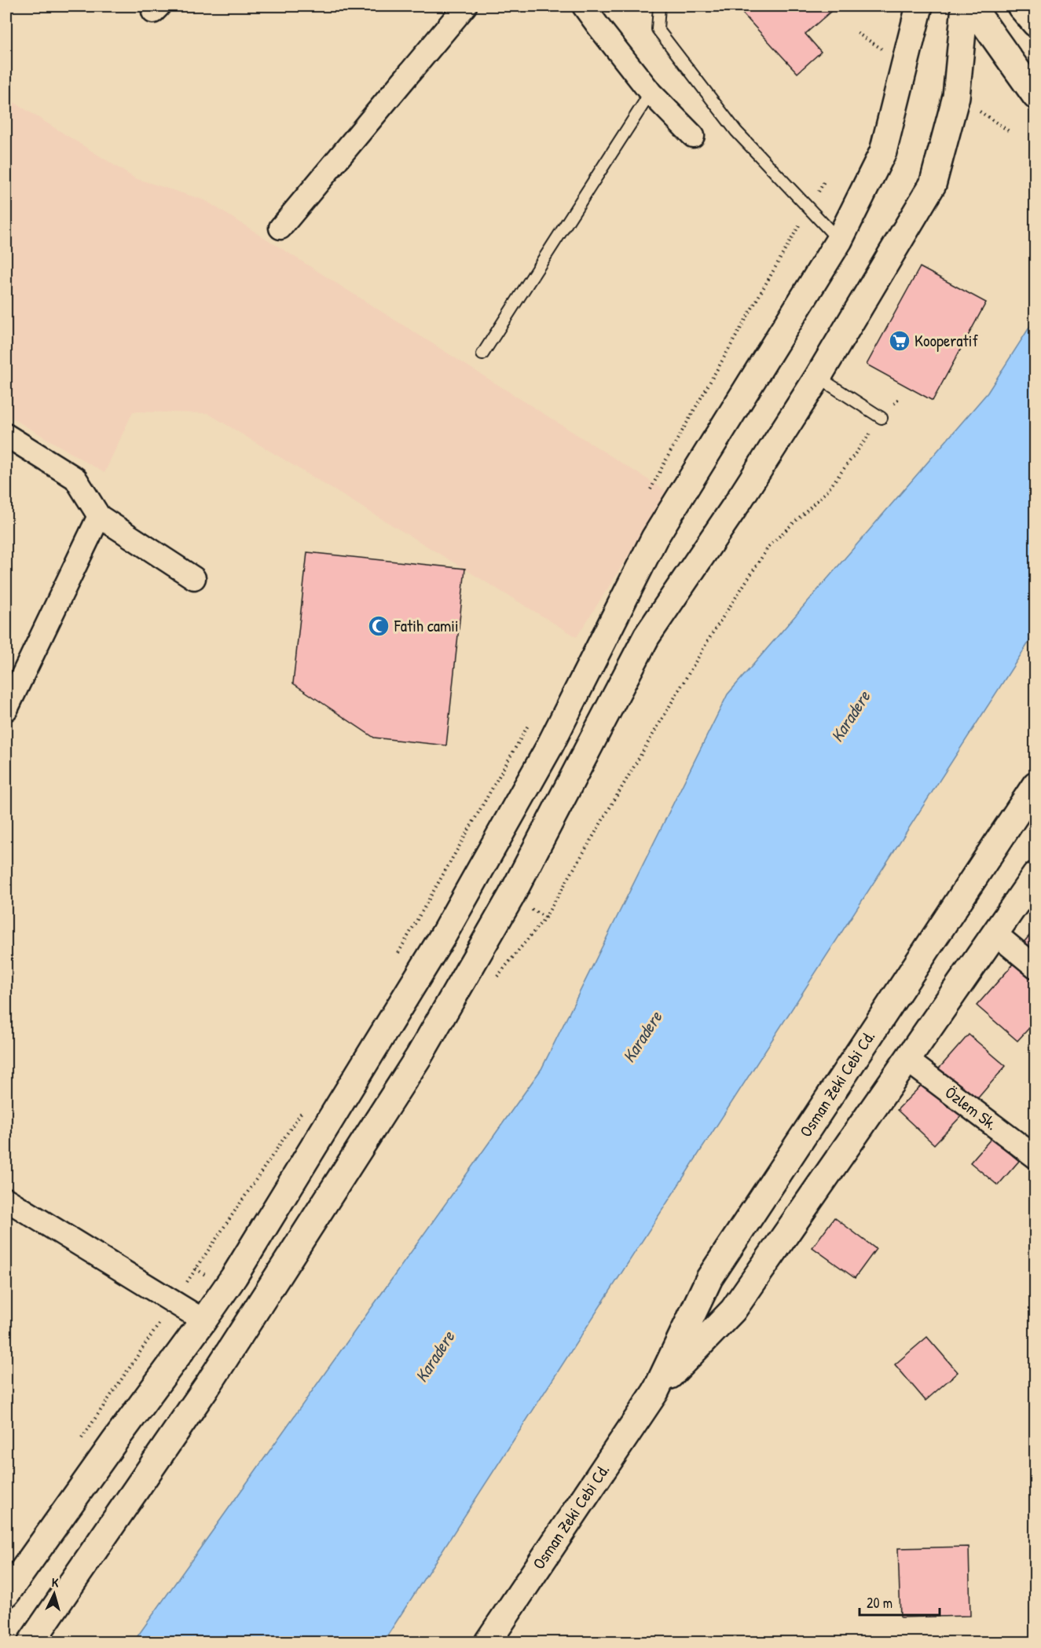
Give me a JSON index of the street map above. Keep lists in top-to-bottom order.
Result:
{
  "streets": {
    "main road": ["Osman Zeki Cebi Cd."],
    "street": ["Özlem Sk."]
  },
  "crossings": [
    ["Osman Zeki Cebi Cd.", "Özlem Sk."]
  ],
  "water": ["Karadere"],
  "places": {
    "supermarket": ["Kooperatif"],
    "mosque": ["Fatih camii"]
  },
  "scale_bar": "20 m",
  "north": "top"
}
